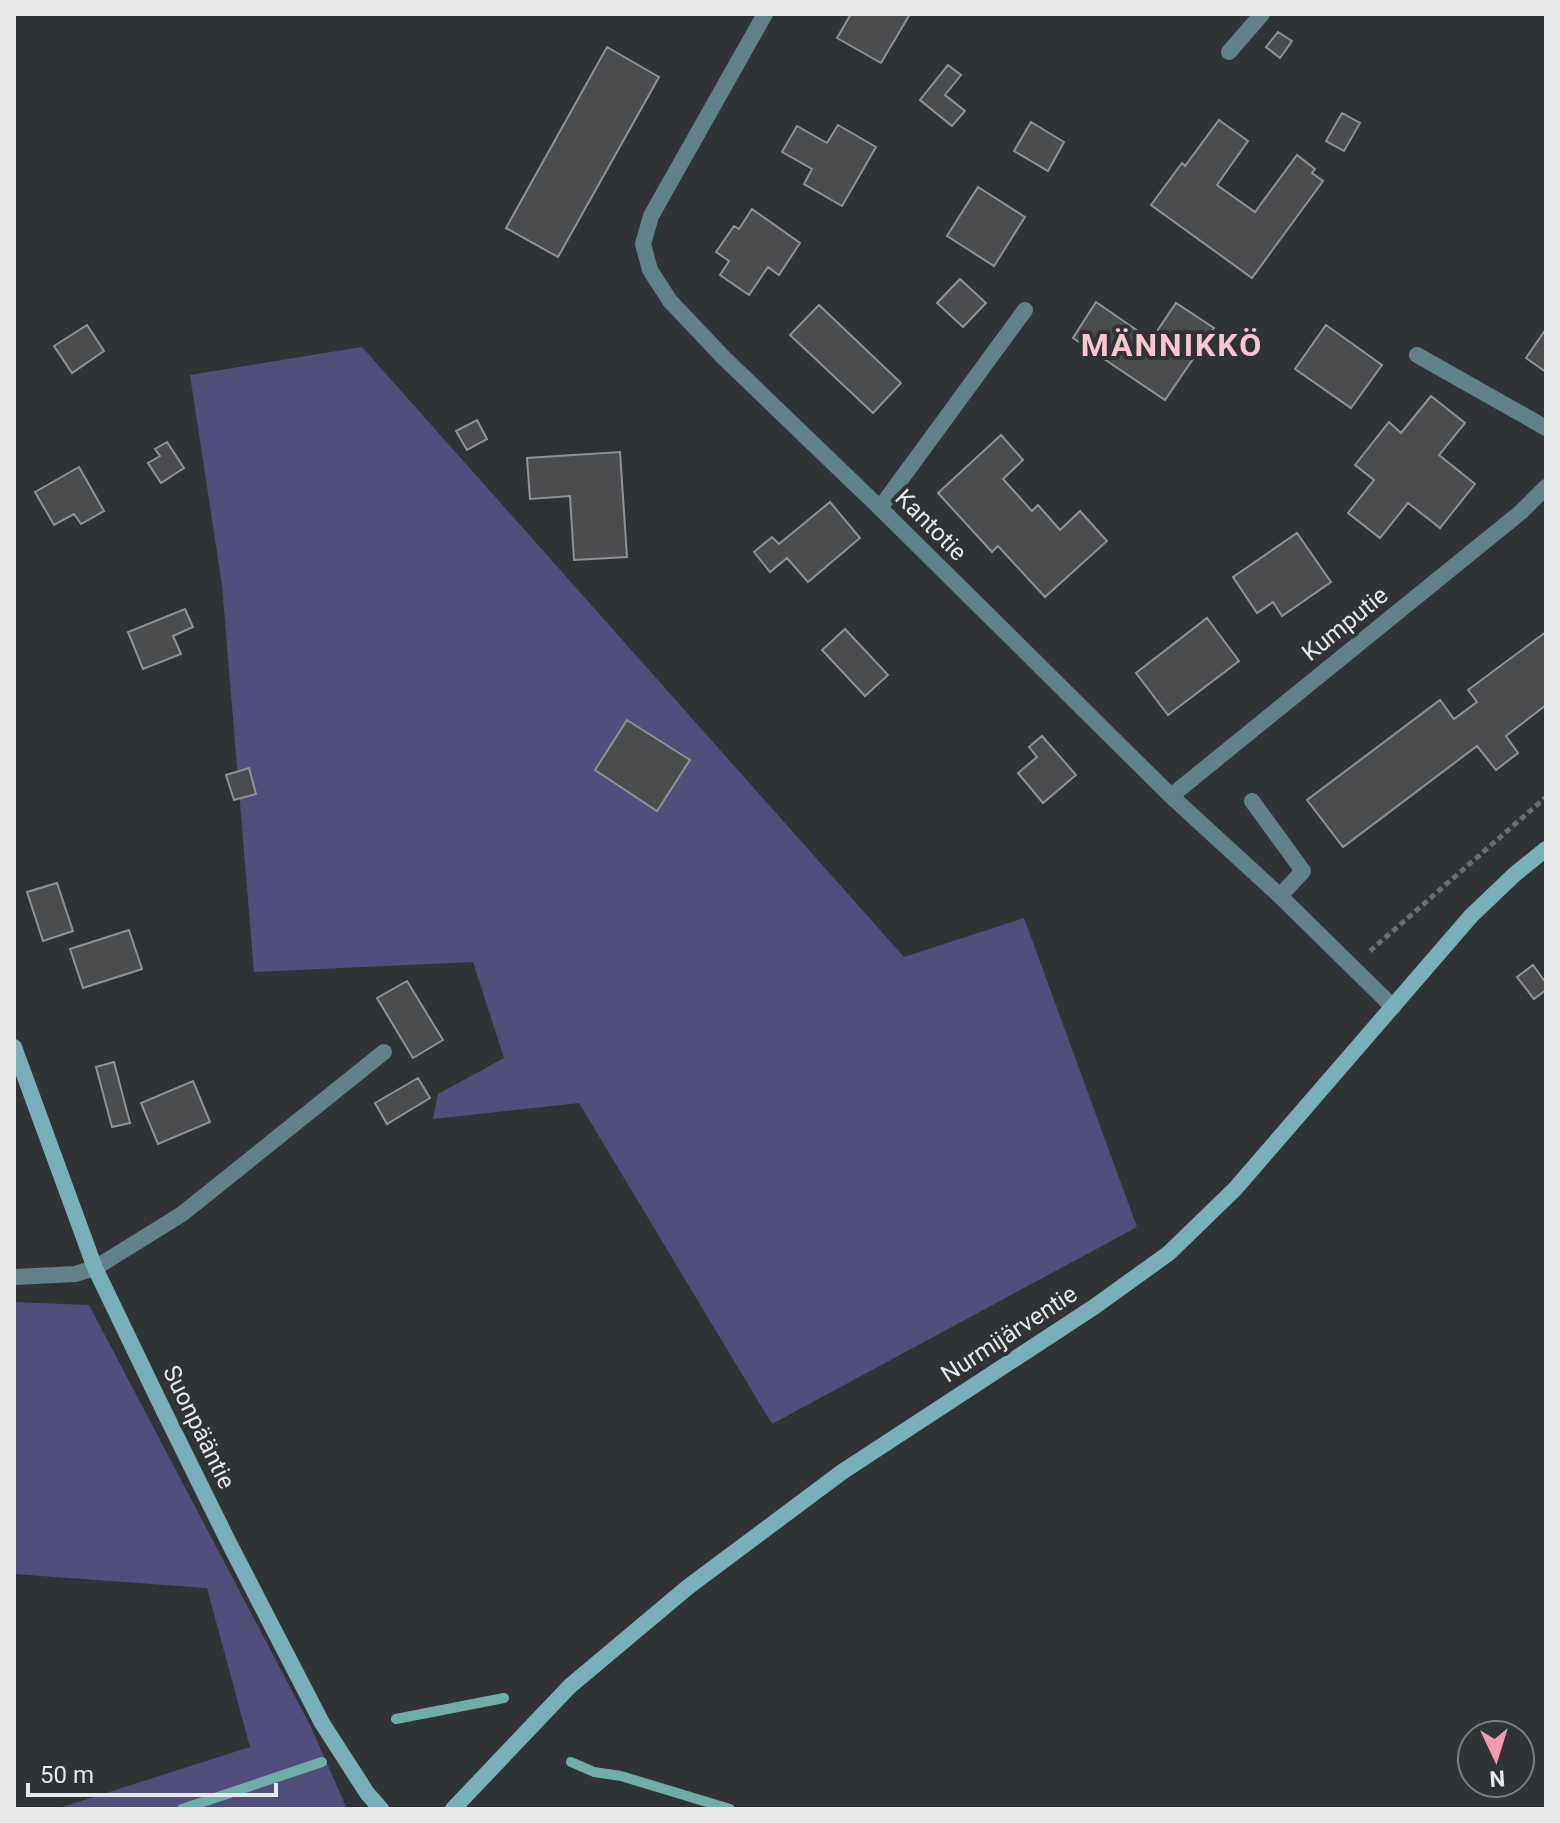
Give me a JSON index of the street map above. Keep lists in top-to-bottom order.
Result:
{
  "streets": {
    "street": [
      "Kantotie",
      "Kumputie",
      "Nurmijärventie",
      "Suonpääntie"
    ]
  },
  "crossings": [
    ["Kantotie", "Kumputie"],
    ["Kantotie", "Nurmijärventie"]
  ],
  "districts": ["MÄNNIKKÖ"],
  "scale_bar": "50 m",
  "north": "bottom"
}
